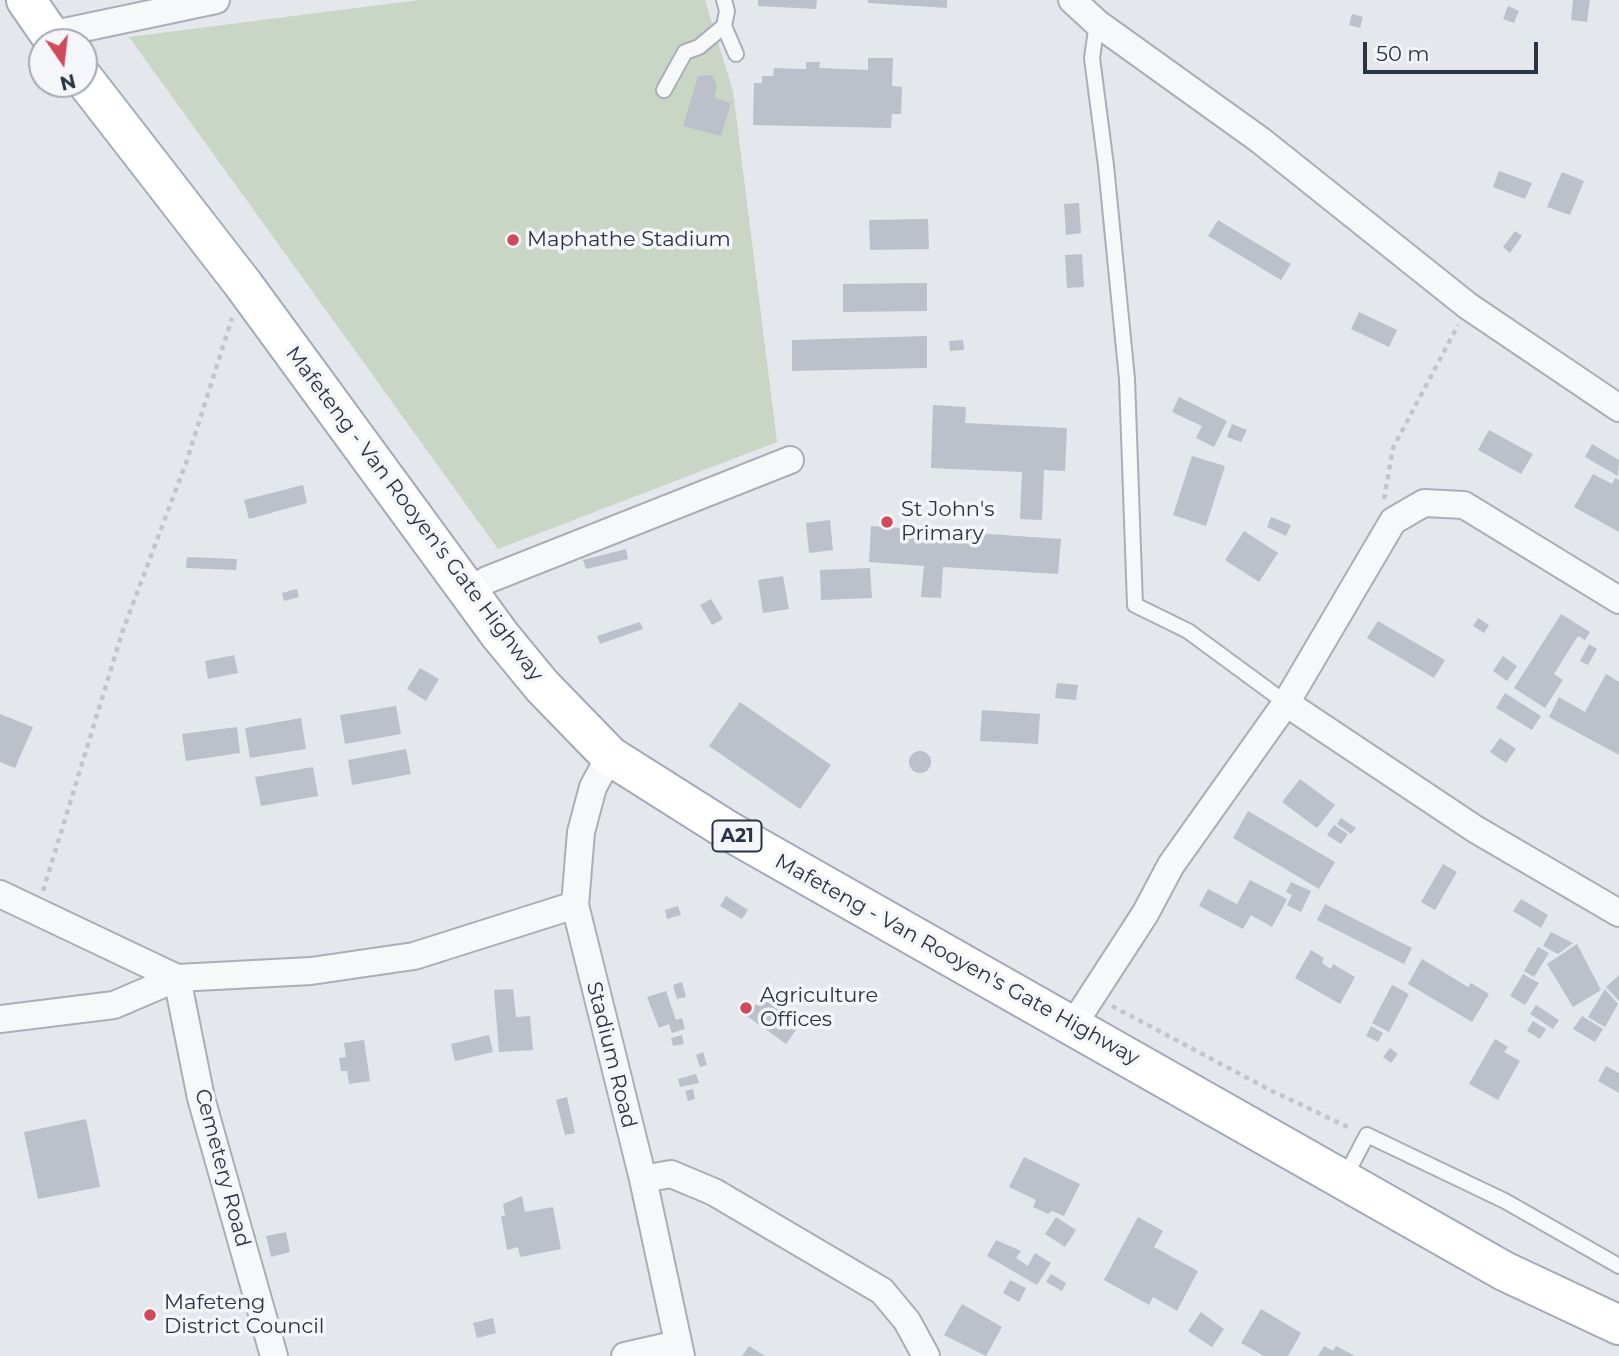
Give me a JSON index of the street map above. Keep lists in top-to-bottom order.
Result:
{
  "streets": {
    "main road": ["Mafeteng - Van Rooyen's Gate Highway", "A21"],
    "street": ["Stadium Road", "Cemetery Road"]
  },
  "crossings": [
    ["Mafeteng - Van Rooyen's Gate Highway", "Stadium Road"]
  ],
  "places": [
    "Maphathe Stadium",
    "St John's Primary",
    "Agriculture Offices",
    "Mafeteng District Council"
  ],
  "scale_bar": "50 m",
  "north": "bottom"
}
